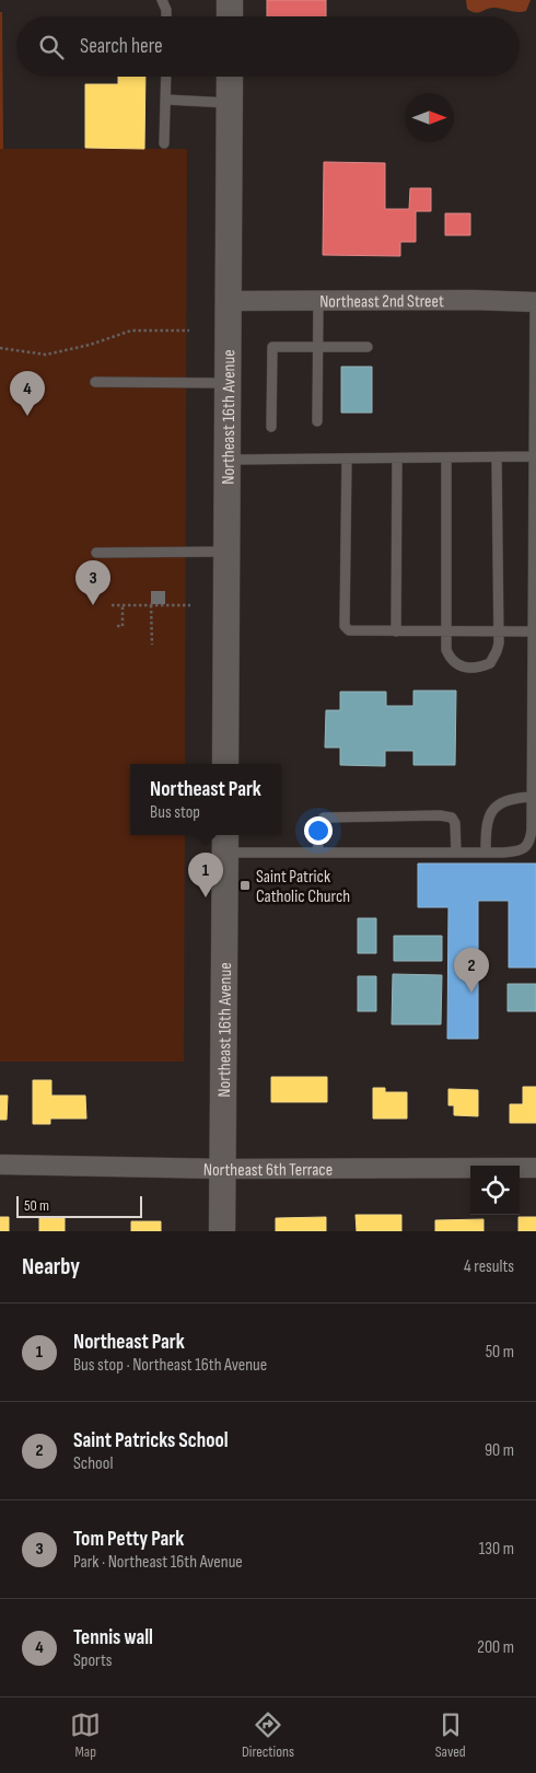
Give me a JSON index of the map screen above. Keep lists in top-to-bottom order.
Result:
{
  "streets": {
    "street": ["Northeast 2nd Street", "Northeast 16th Avenue", "Northeast 6th Terrace"]
  },
  "crossings": [
    ["Northeast 2nd Street", "Northeast 16th Avenue"],
    ["Northeast 16th Avenue", "Northeast 6th Terrace"]
  ],
  "places": {
    "transit": ["Saint Patrick Catholic Church"]
  },
  "scale_bar": "50 m",
  "north": "right",
  "page": {
    "search": "Search here",
    "pins": [
      "4",
      "3",
      "1",
      "2"
    ],
    "popup": ["Northeast Park", "Bus stop"],
    "scale": "50 m",
    "heading": ["Nearby", "4 results"],
    "list": [
      {
        "mark": "1",
        "name": "Northeast Park",
        "note": "Bus stop · Northeast 16th Avenue",
        "value": "50 m"
      },
      {
        "mark": "2",
        "name": "Saint Patricks School",
        "note": "School",
        "value": "90 m"
      },
      {
        "mark": "3",
        "name": "Tom Petty Park",
        "note": "Park · Northeast 16th Avenue",
        "value": "130 m"
      },
      {
        "mark": "4",
        "name": "Tennis wall",
        "note": "Sports",
        "value": "200 m"
      }
    ],
    "nav": ["Map", "Directions", "Saved"]
  }
}
